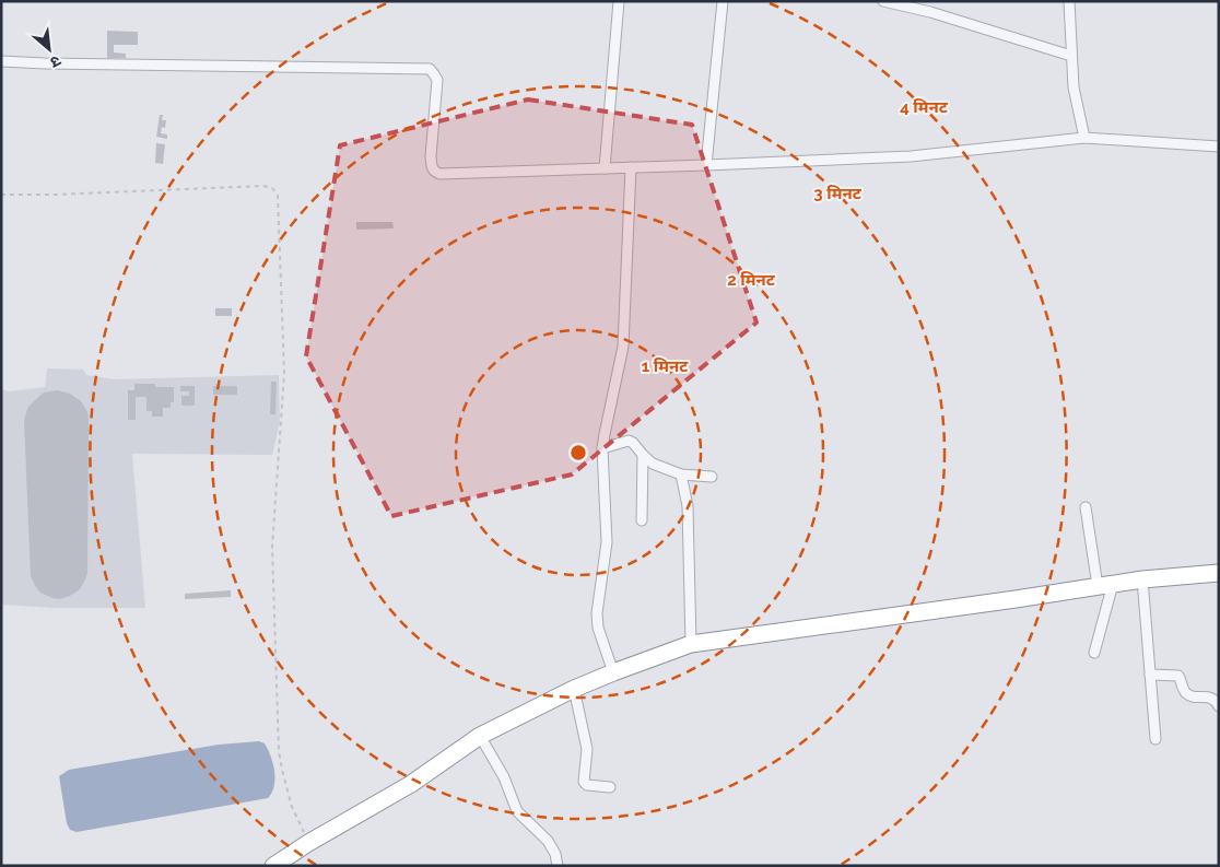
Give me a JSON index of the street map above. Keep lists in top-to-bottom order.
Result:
{
  "north": "bottom right",
  "rings": [
    "4 मिनट",
    "3 मिनट",
    "2 मिनट",
    "1 मिनट"
  ]
}
